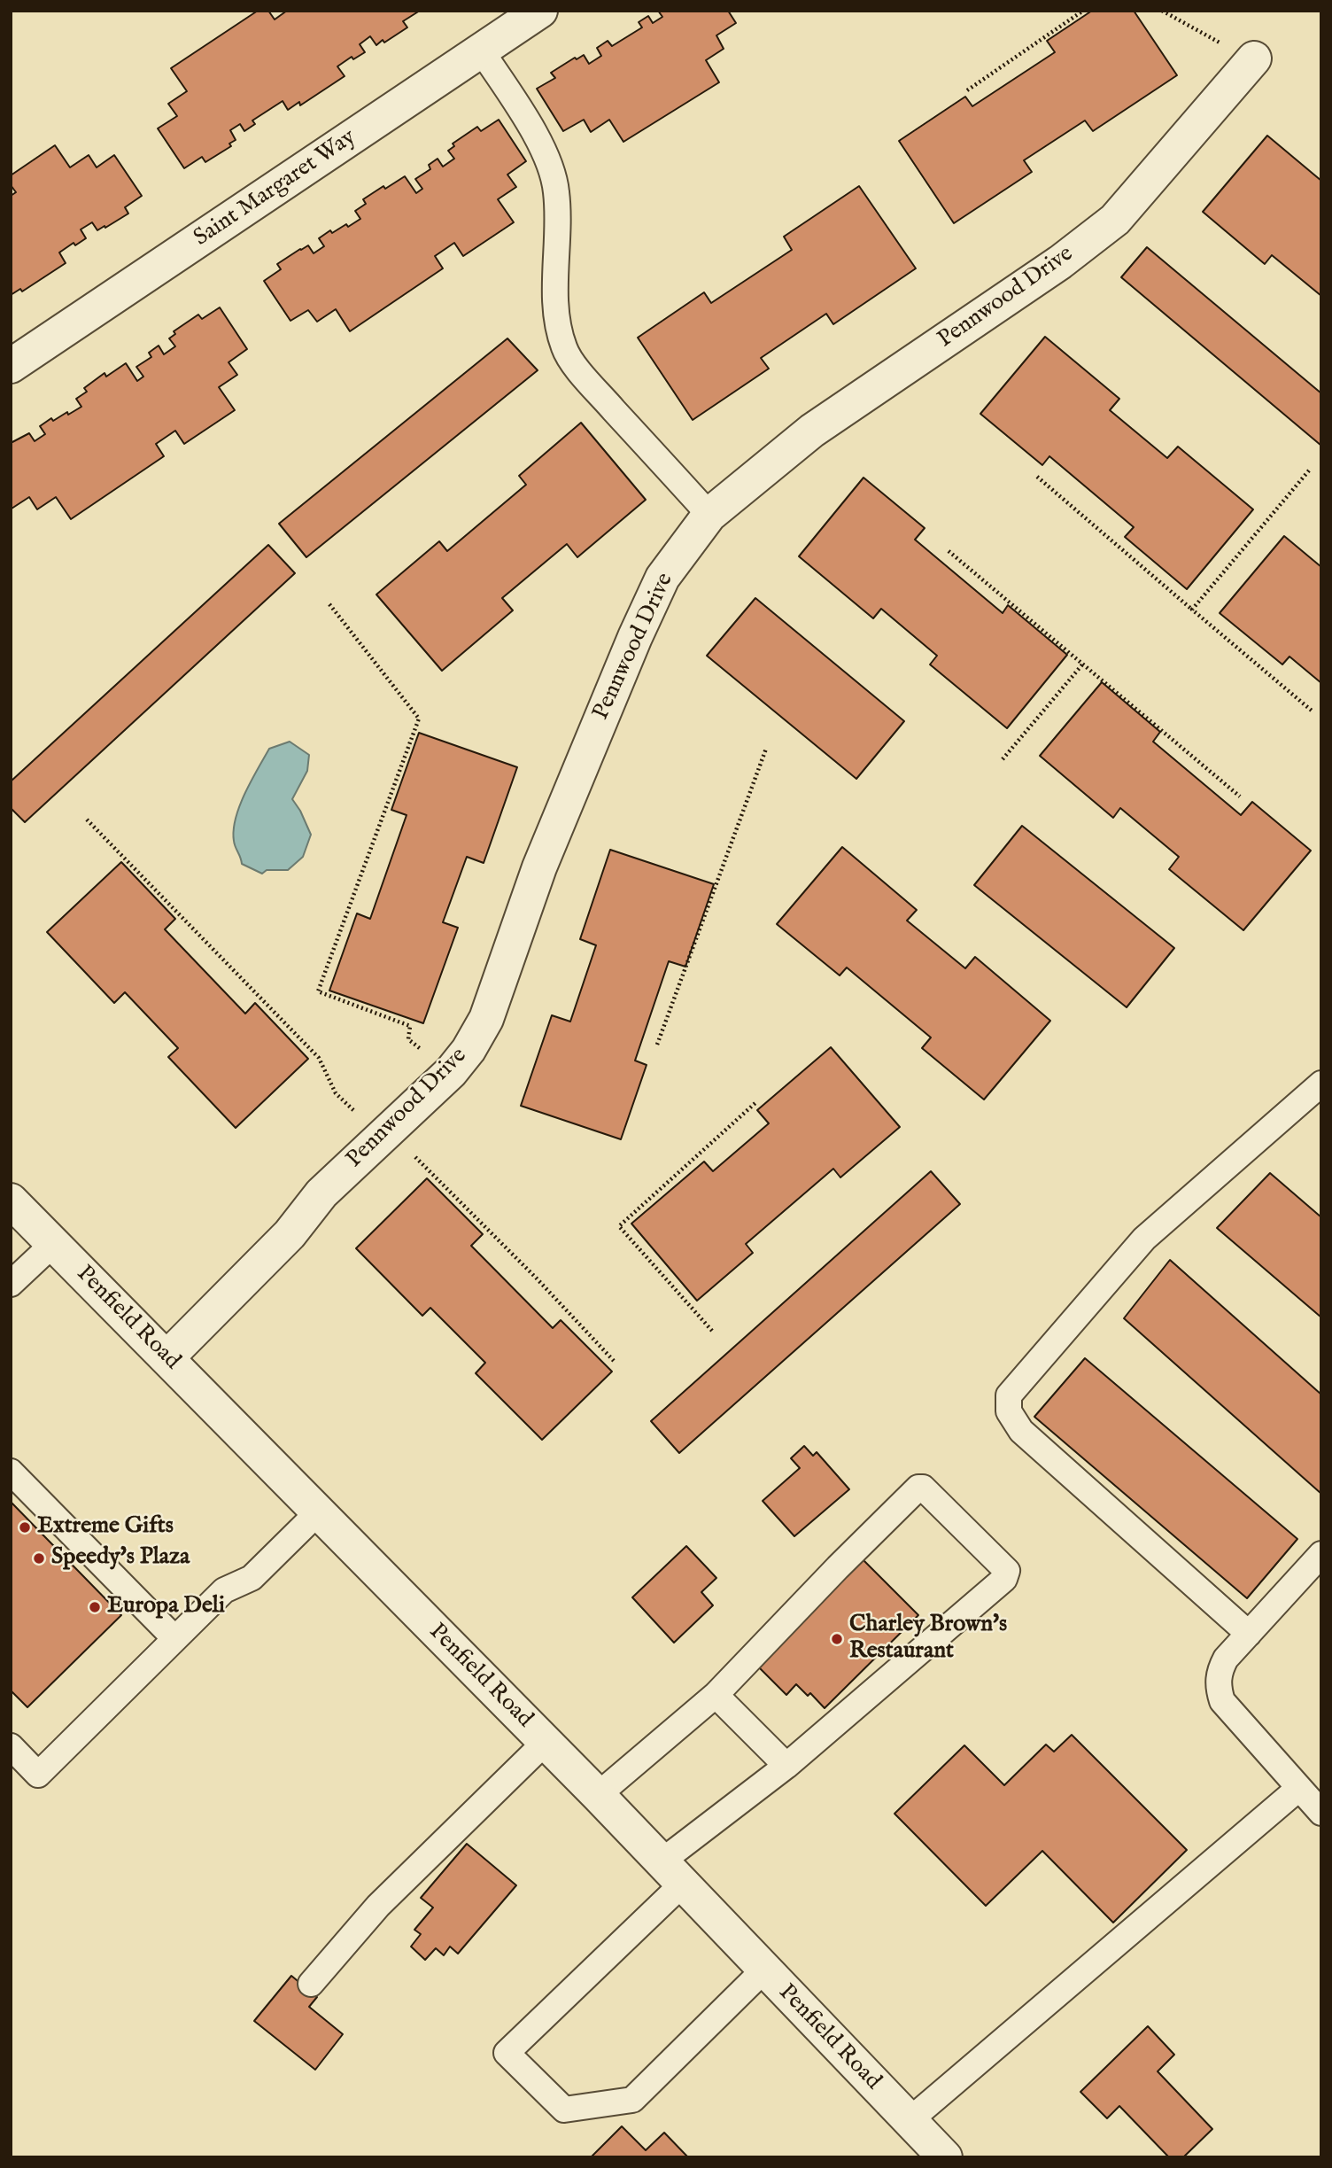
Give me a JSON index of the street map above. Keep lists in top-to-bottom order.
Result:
{
  "streets": {
    "street": ["Saint Margaret Way", "Pennwood Drive", "Penfield Road"]
  },
  "crossings": [
    ["Pennwood Drive", "Penfield Road"]
  ],
  "places": [
    "Extreme Gifts",
    "Speedy's Plaza",
    "Europa Deli",
    "Charley Brown's Restaurant"
  ]
}
